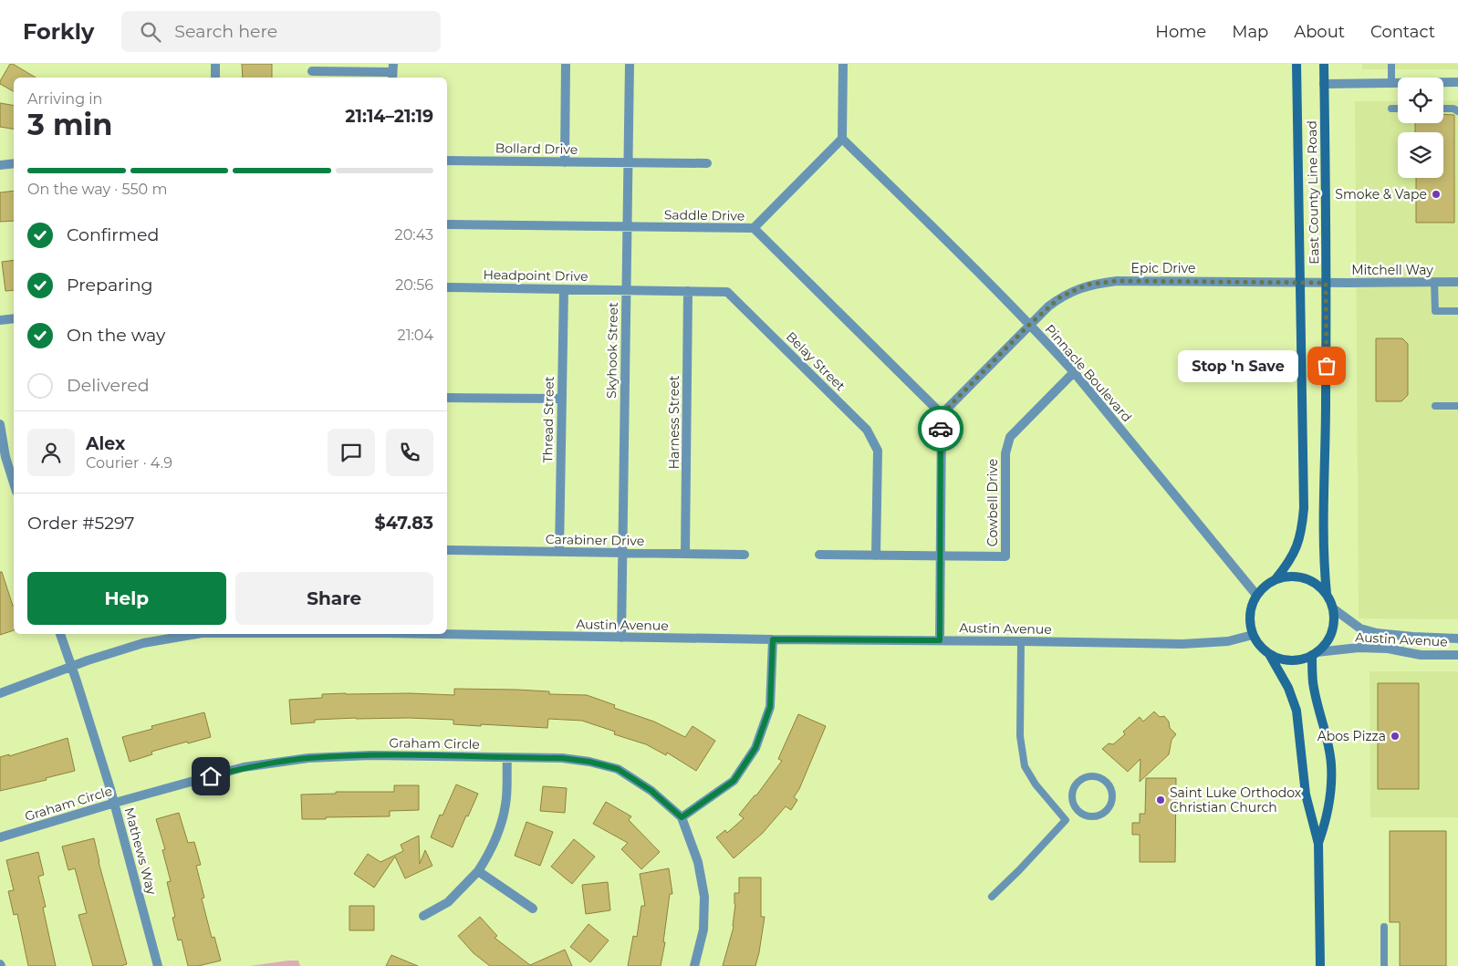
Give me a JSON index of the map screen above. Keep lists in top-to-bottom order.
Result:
{
  "streets": {
    "main road": ["East County Line Road"],
    "street": [
      "Bollard Drive",
      "Saddle Drive",
      "Epic Drive",
      "Mitchell Way",
      "Headpoint Drive",
      "Skyhook Street",
      "Belay Street",
      "Pinnacle Boulevard",
      "Thread Street",
      "Harness Street",
      "Cowbell Drive",
      "Carabiner Drive",
      "Austin Avenue",
      "Graham Circle",
      "Mathews Way"
    ]
  },
  "crossings": [
    ["Bollard Drive", "Skyhook Street"],
    ["East County Line Road", "Epic Drive"],
    ["East County Line Road", "Mitchell Way"],
    ["East County Line Road", "Pinnacle Boulevard"],
    ["East County Line Road", "Austin Avenue"],
    ["Saddle Drive", "Epic Drive"],
    ["Saddle Drive", "Skyhook Street"],
    ["Epic Drive", "Mitchell Way"],
    ["Epic Drive", "Pinnacle Boulevard"],
    ["Headpoint Drive", "Skyhook Street"],
    ["Headpoint Drive", "Belay Street"],
    ["Headpoint Drive", "Thread Street"],
    ["Skyhook Street", "Belay Street"],
    ["Skyhook Street", "Carabiner Drive"],
    ["Skyhook Street", "Austin Avenue"],
    ["Belay Street", "Harness Street"],
    ["Belay Street", "Cowbell Drive"],
    ["Pinnacle Boulevard", "Cowbell Drive"],
    ["Pinnacle Boulevard", "Austin Avenue"],
    ["Thread Street", "Carabiner Drive"],
    ["Harness Street", "Carabiner Drive"],
    ["Austin Avenue", "Mathews Way"],
    ["Graham Circle", "Mathews Way"]
  ],
  "places": [
    "Smoke & Vape",
    "Stop 'n Save",
    "Abos Pizza",
    "Saint Luke Orthodox Christian Church"
  ],
  "page": {
    "header": "Forkly",
    "search": "Search here",
    "nav": [
      "Home",
      "Map",
      "About",
      "Contact"
    ],
    "heading": ["3 min", "Arriving in", "21:14–21:19"],
    "panel": [
      "Alex",
      "Courier · 4.9",
      "Order #5297",
      "$47.83"
    ],
    "bar": "On the way · 550 m",
    "list": [
      ["Confirmed", "20:43"],
      ["Preparing", "20:56"],
      ["On the way", "21:04"],
      "Delivered"
    ],
    "bubble": "Stop 'n Save",
    "buttons": ["Help", "Share"]
  }
}
